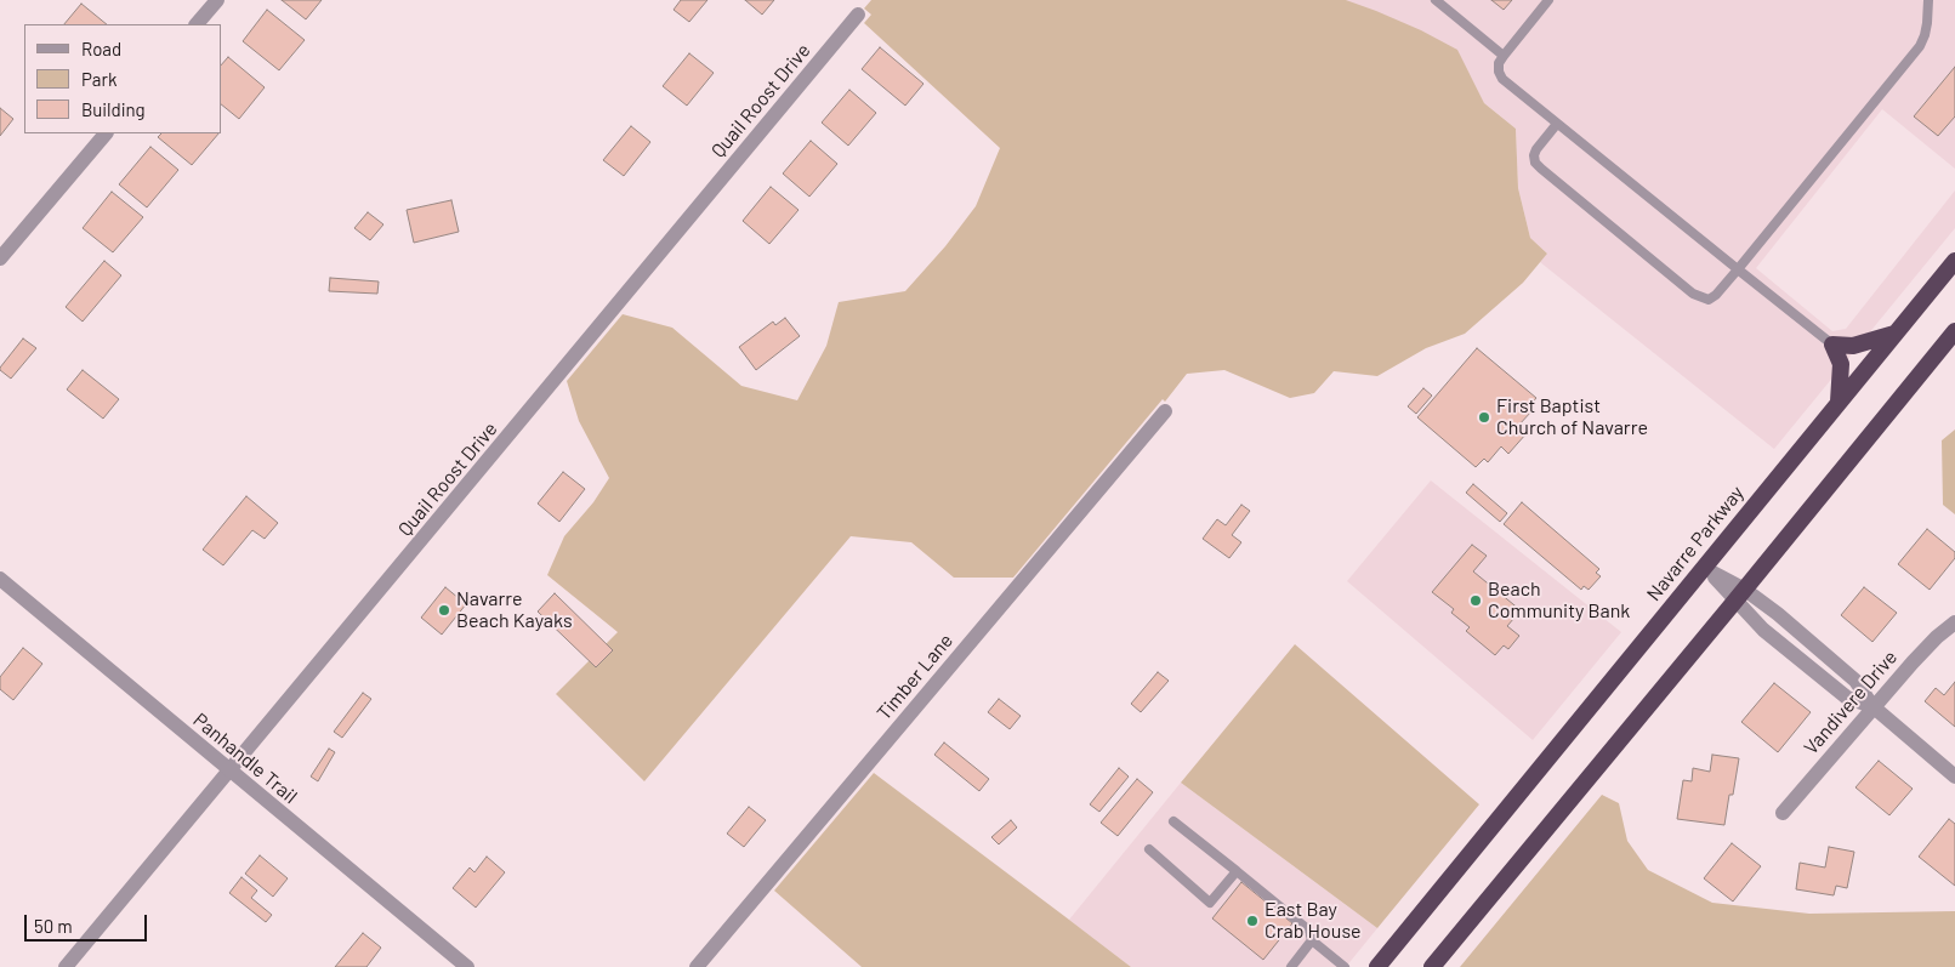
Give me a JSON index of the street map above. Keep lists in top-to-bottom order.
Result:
{
  "streets": {
    "highway": ["Navarre Parkway"],
    "street": [
      "Quail Roost Drive",
      "Timber Lane",
      "Vandivere Drive",
      "Panhandle Trail"
    ]
  },
  "crossings": [
    ["Quail Roost Drive", "Panhandle Trail"]
  ],
  "places": [
    "First Baptist Church of Navarre",
    "Beach Community Bank",
    "Navarre Beach Kayaks",
    "East Bay Crab House"
  ],
  "legend": ["Road", "Park", "Building"],
  "scale_bar": "50 m"
}
